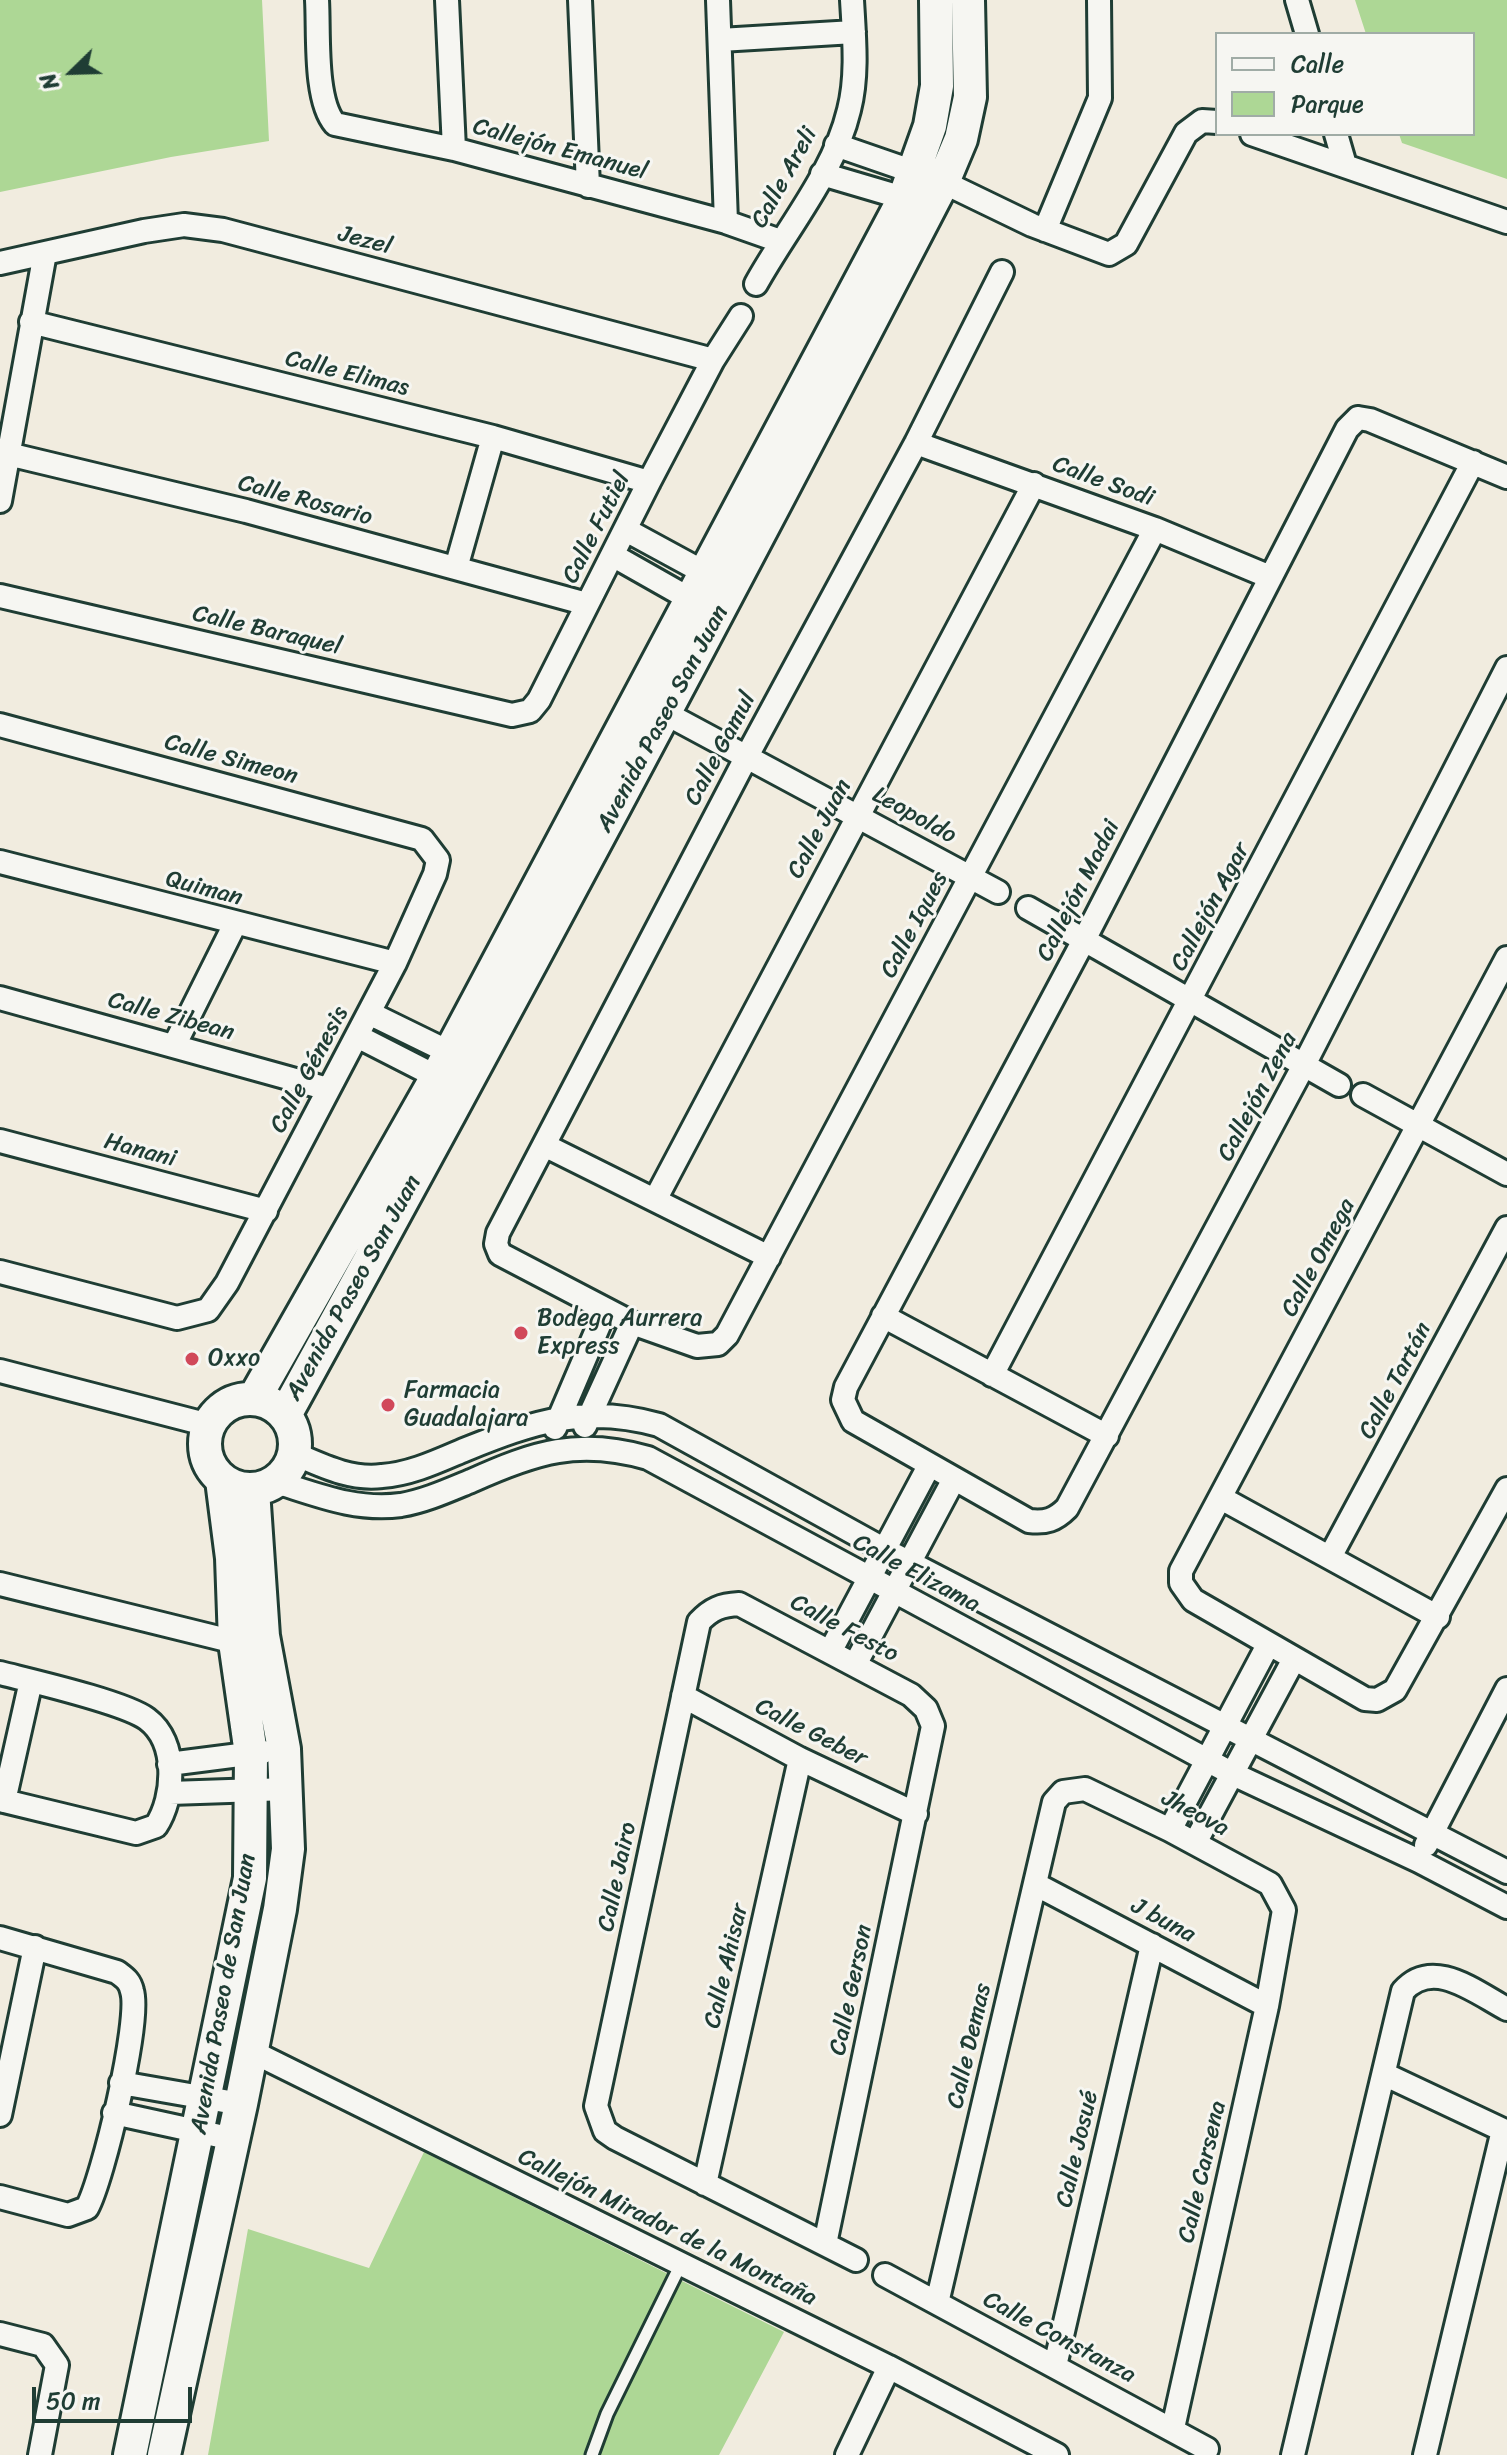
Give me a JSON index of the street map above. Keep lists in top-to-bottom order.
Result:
{
  "streets": {
    "street": [
      "Callejón Emanuel",
      "Calle Areli",
      "Jezel",
      "Calle Elimas",
      "Calle Sodi",
      "Calle Rosario",
      "Calle Futiel",
      "Calle Baraquel",
      "Avenida Paseo San Juan",
      "Calle Gamul",
      "Calle Simeon",
      "Leopoldo",
      "Calle Juan",
      "Quiman",
      "Callejón Madai",
      "Callejón Agar",
      "Calle Iques",
      "Calle Zibean",
      "Calle Génesis",
      "Callejón Zena",
      "Hanani",
      "Calle Omega",
      "Calle Tartán",
      "Calle Elizama",
      "Calle Festo",
      "Calle Geber",
      "Jheova",
      "Calle Jairo",
      "J buna",
      "Calle Ahisar",
      "Calle Gerson",
      "Avenida Paseo de San Juan",
      "Calle Demas",
      "Calle Josué",
      "Calle Carsena",
      "Callejón Mirador de la Montaña",
      "Calle Constanza"
    ]
  },
  "crossings": [
    ["Callejón Emanuel", "Calle Areli"],
    ["Jezel", "Calle Futiel"],
    ["Calle Elimas", "Calle Futiel"],
    ["Calle Sodi", "Calle Gamul"],
    ["Calle Sodi", "Calle Juan"],
    ["Calle Sodi", "Callejón Madai"],
    ["Calle Sodi", "Calle Iques"],
    ["Calle Rosario", "Calle Futiel"],
    ["Calle Futiel", "Calle Baraquel"],
    ["Avenida Paseo San Juan", "Leopoldo"],
    ["Avenida Paseo San Juan", "Calle Elizama"],
    ["Avenida Paseo San Juan", "Avenida Paseo de San Juan"],
    ["Calle Gamul", "Leopoldo"],
    ["Calle Simeon", "Calle Génesis"],
    ["Leopoldo", "Calle Juan"],
    ["Leopoldo", "Calle Iques"],
    ["Quiman", "Calle Génesis"],
    ["Callejón Madai", "Callejón Agar"],
    ["Calle Zibean", "Calle Génesis"],
    ["Calle Génesis", "Hanani"],
    ["Calle Elizama", "Avenida Paseo de San Juan"],
    ["Calle Festo", "Calle Jairo"],
    ["Calle Festo", "Calle Gerson"],
    ["Calle Geber", "Calle Jairo"],
    ["Calle Geber", "Calle Ahisar"],
    ["Calle Geber", "Calle Gerson"],
    ["Jheova", "Calle Demas"],
    ["Jheova", "Calle Carsena"],
    ["Calle Jairo", "Calle Ahisar"],
    ["J buna", "Calle Demas"],
    ["J buna", "Calle Josué"],
    ["J buna", "Calle Carsena"],
    ["Avenida Paseo de San Juan", "Callejón Mirador de la Montaña"],
    ["Calle Demas", "Calle Constanza"],
    ["Calle Josué", "Calle Constanza"],
    ["Calle Carsena", "Calle Constanza"]
  ],
  "places": ["Bodega Aurrera Express", "Oxxo", "Farmacia Guadalajara"],
  "legend": ["Calle", "Parque"],
  "scale_bar": "50 m",
  "north": "bottom left"
}
